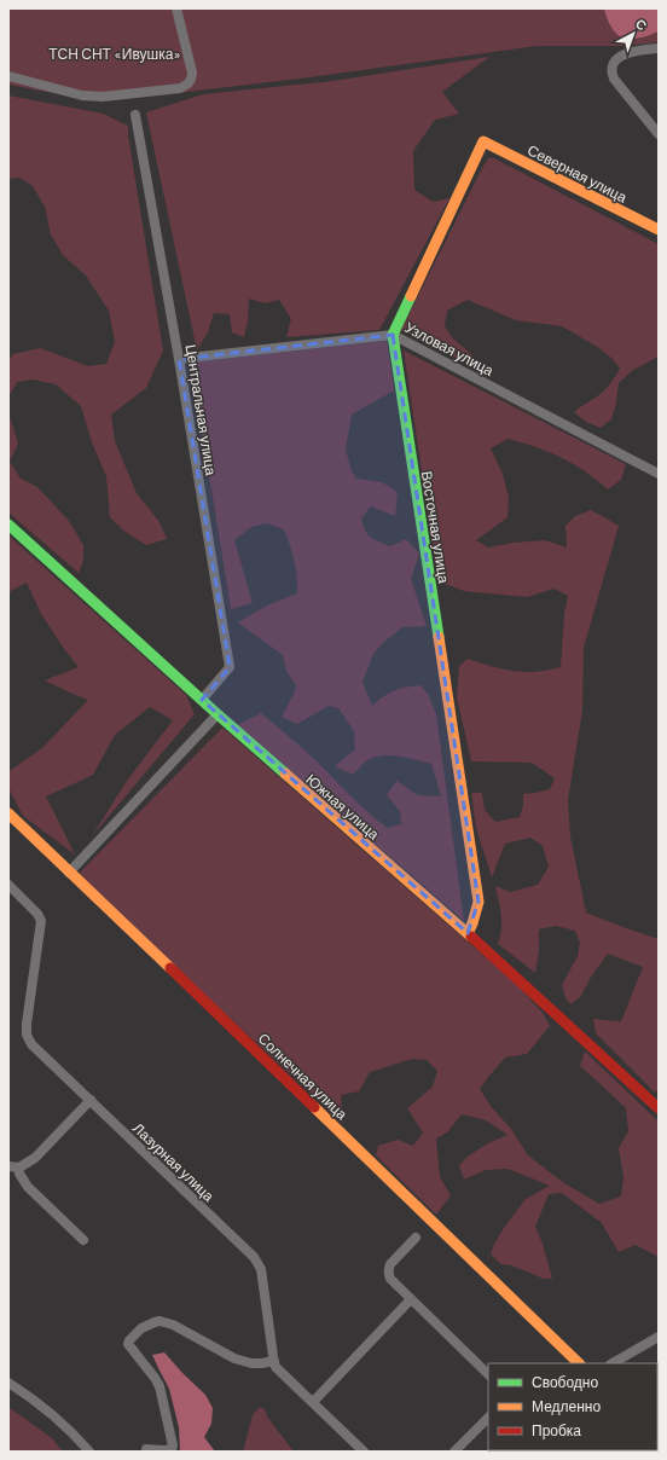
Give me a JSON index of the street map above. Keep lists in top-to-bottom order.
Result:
{
  "streets": {
    "street": [
      "Северная улица",
      "Узловая улица",
      "Центральная улица",
      "Восточная улица",
      "Южная улица",
      "Солнечная улица",
      "Лазурная улица"
    ]
  },
  "crossings": [
    ["Северная улица", "Узловая улица"],
    ["Северная улица", "Восточная улица"],
    ["Узловая улица", "Центральная улица"],
    ["Узловая улица", "Восточная улица"],
    ["Центральная улица", "Южная улица"],
    ["Восточная улица", "Южная улица"]
  ],
  "parks": ["ТСН СНТ «Ивушка»"],
  "legend": ["Свободно", "Медленно", "Пробка"],
  "north": "top right"
}
